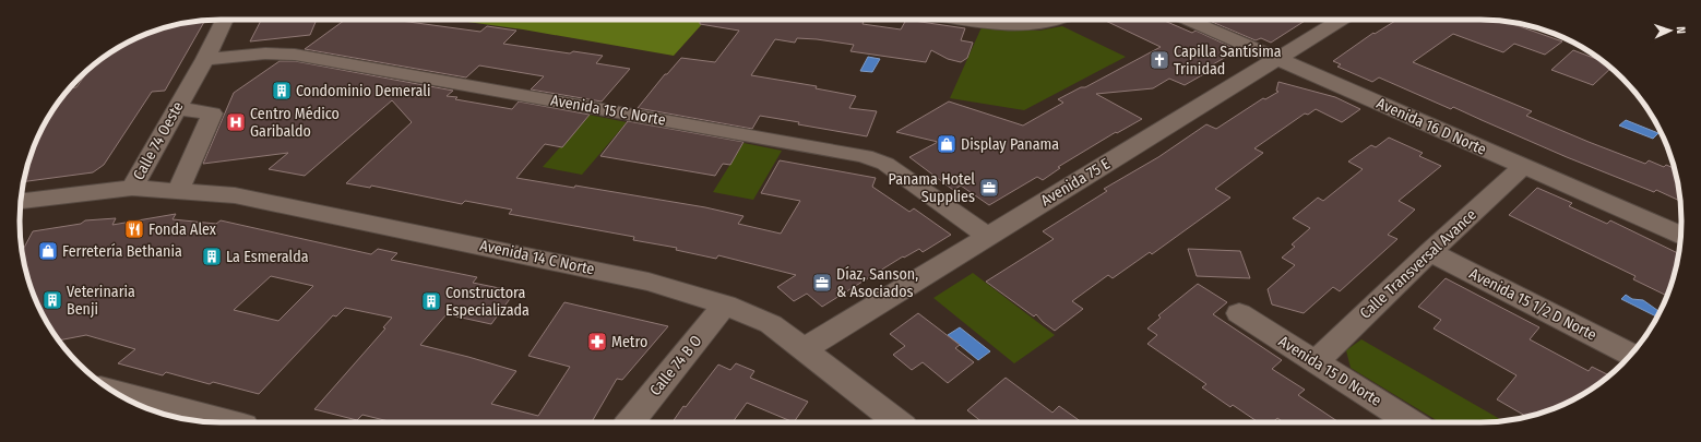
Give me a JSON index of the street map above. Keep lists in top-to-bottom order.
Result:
{
  "streets": {
    "street": [
      "Avenida 15 C Norte",
      "Avenida 16 D Norte",
      "Calle 74 Oeste",
      "Avenida 75 E",
      "Avenida 14 C Norte",
      "Calle Transversal Avance",
      "Avenida 15 1/2 D Norte",
      "Calle 74 B O",
      "Avenida 15 D Norte"
    ]
  },
  "crossings": [
    ["Avenida 15 C Norte", "Calle 74 Oeste"],
    ["Avenida 15 C Norte", "Avenida 75 E"],
    ["Avenida 16 D Norte", "Avenida 75 E"],
    ["Avenida 16 D Norte", "Calle Transversal Avance"],
    ["Calle 74 Oeste", "Avenida 14 C Norte"],
    ["Avenida 75 E", "Avenida 14 C Norte"],
    ["Avenida 14 C Norte", "Calle 74 B O"],
    ["Calle Transversal Avance", "Avenida 15 1/2 D Norte"],
    ["Calle Transversal Avance", "Avenida 15 D Norte"]
  ],
  "places": {
    "church": ["Capilla Santísima Trinidad"],
    "building": [
      "Condominio Demerali",
      "La Esmeralda",
      "Veterinaria Benji",
      "Constructora Especializada"
    ],
    "hospital": ["Centro Médico Garibaldo"],
    "shop": ["Display Panama", "Ferretería Bethania"],
    "office": ["Panama Hotel Supplies", "Díaz, Sanson, & Asociados"],
    "restaurant": ["Fonda Alex"],
    "pharmacy": ["Metro"]
  },
  "north": "right"
}
